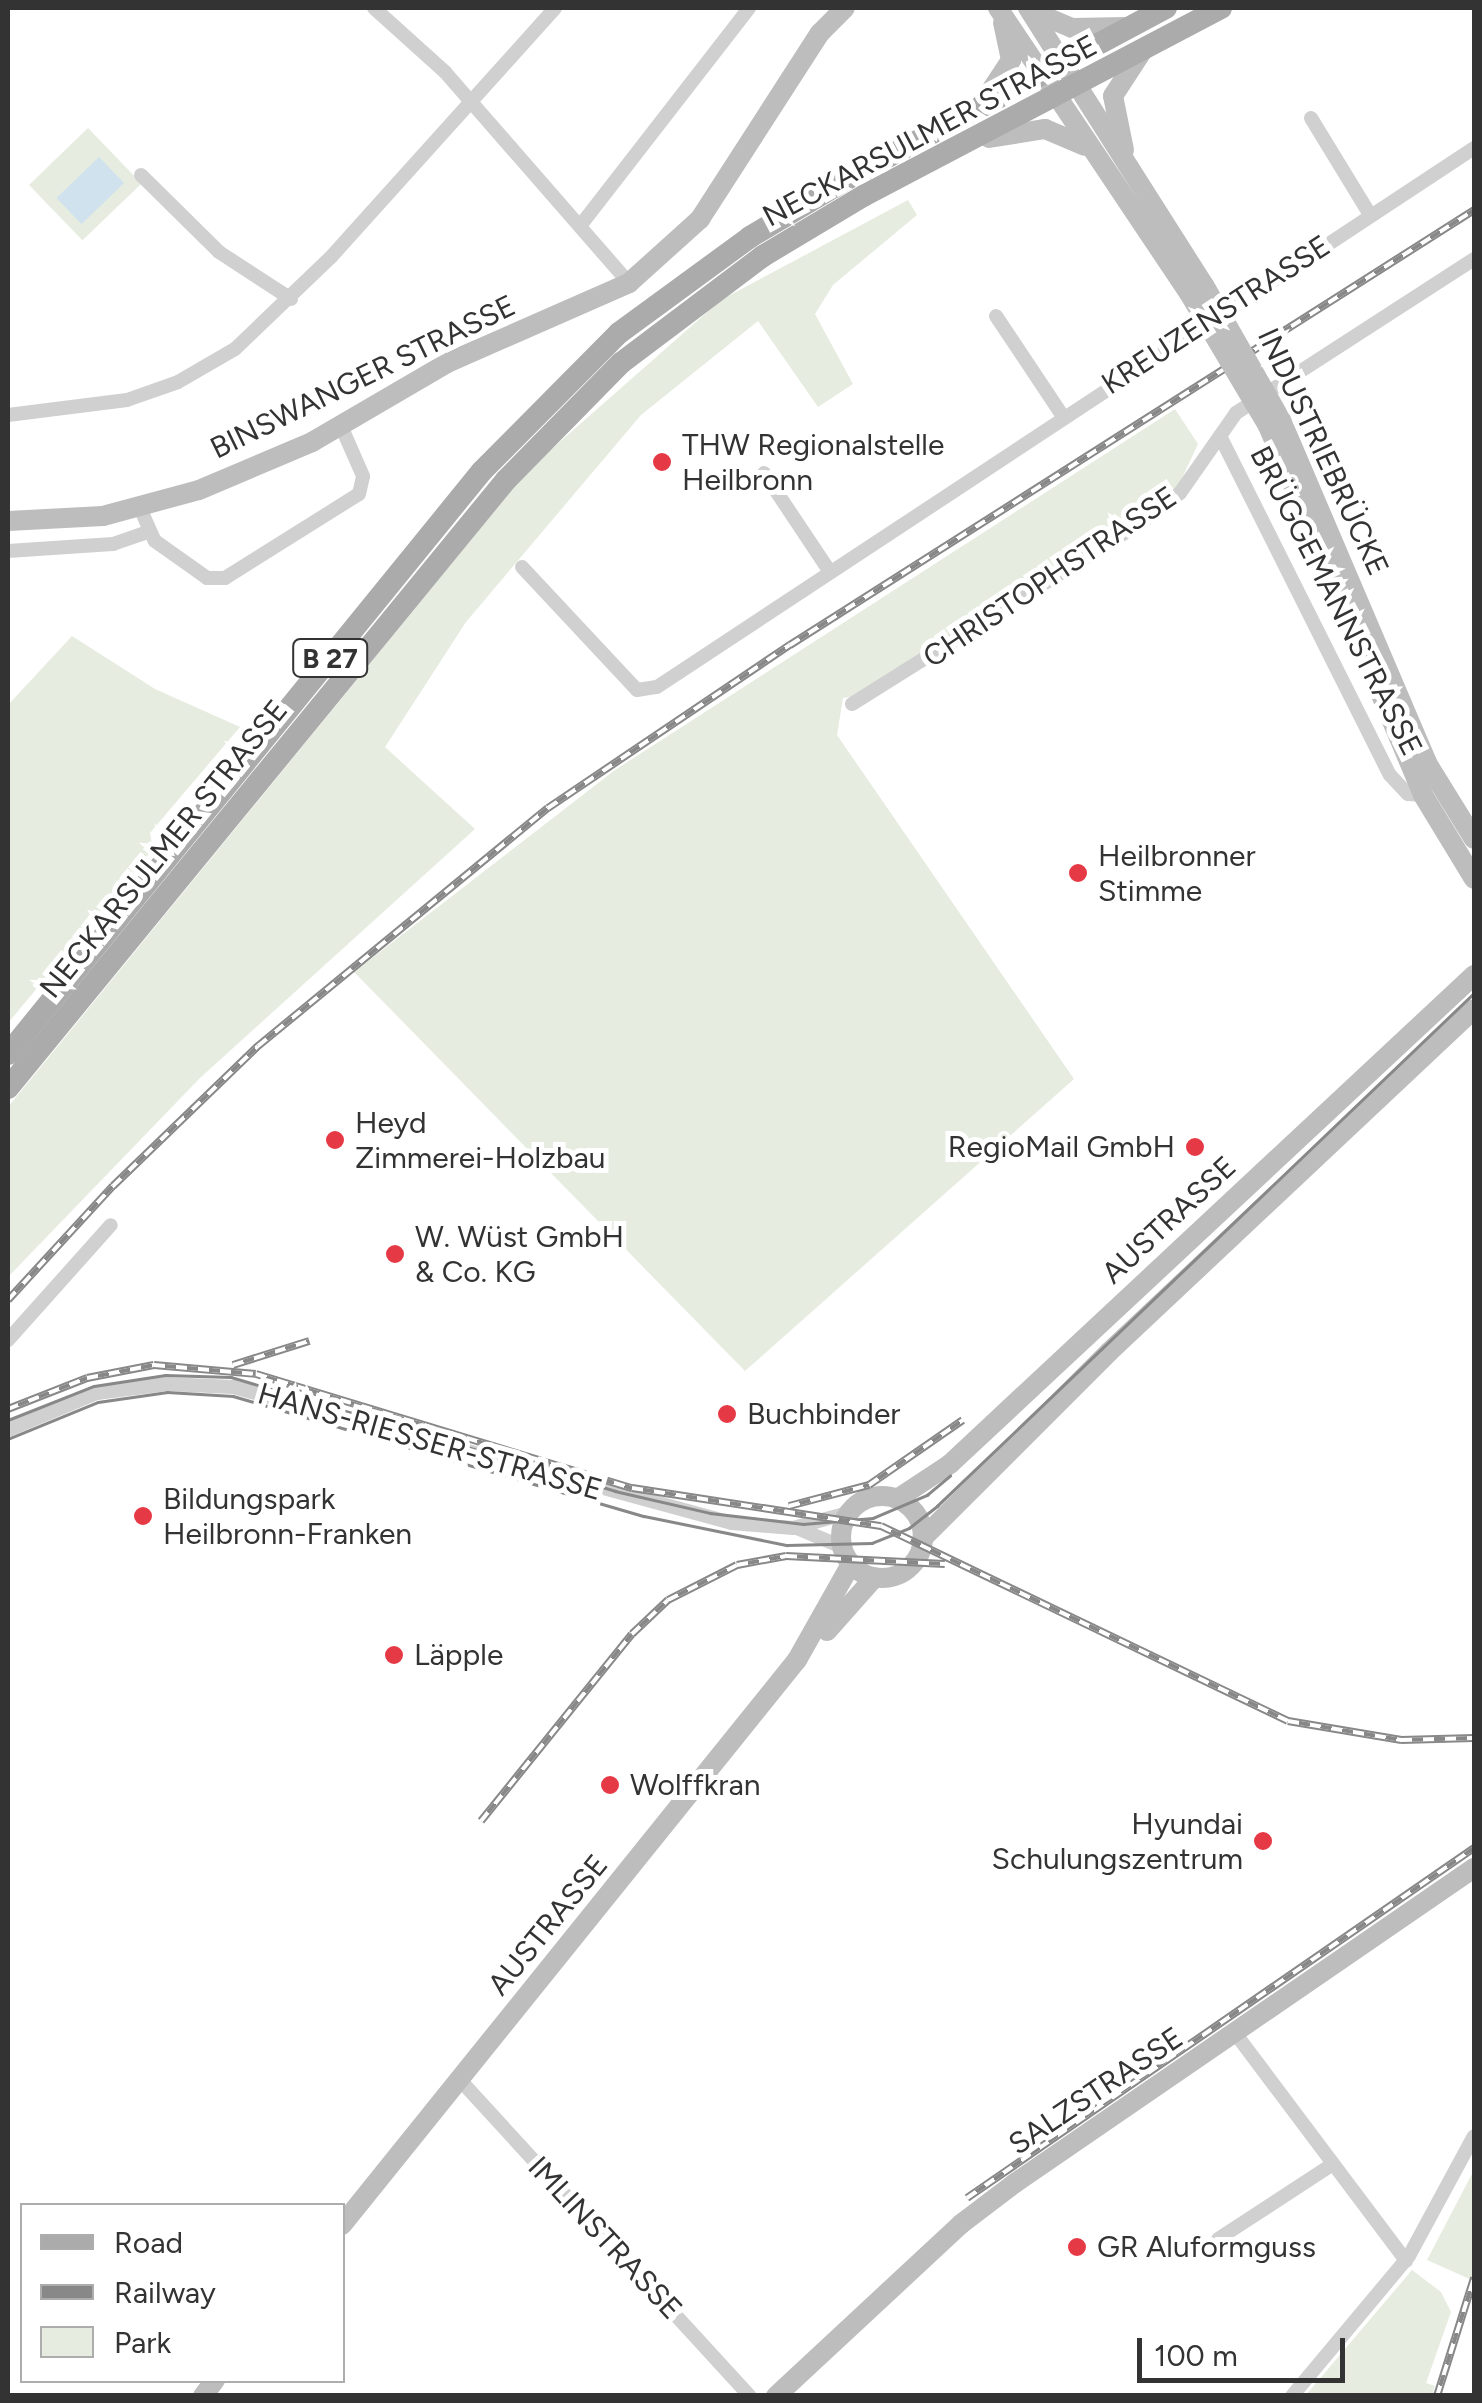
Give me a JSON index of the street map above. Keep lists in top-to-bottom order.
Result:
{
  "streets": {
    "main road": [
      "NECKARSULMER STRASSE",
      "BINSWANGER STRASSE",
      "INDUSTRIEBRÜCKE",
      "BRÜGGEMANNSTRASSE",
      "B 27",
      "AUSTRASSE",
      "SALZSTRASSE"
    ],
    "street": [
      "KREUZENSTRASSE",
      "CHRISTOPHSTRASSE",
      "HANS-RIESSER-STRASSE",
      "IMLINSTRASSE"
    ]
  },
  "crossings": [
    ["NECKARSULMER STRASSE", "INDUSTRIEBRÜCKE"],
    ["INDUSTRIEBRÜCKE", "BRÜGGEMANNSTRASSE"],
    ["CHRISTOPHSTRASSE", "BRÜGGEMANNSTRASSE"],
    ["AUSTRASSE", "HANS-RIESSER-STRASSE"],
    ["AUSTRASSE", "IMLINSTRASSE"]
  ],
  "places": [
    "THW Regionalstelle Heilbronn",
    "Heilbronner Stimme",
    "Heyd Zimmerei-Holzbau",
    "RegioMail GmbH",
    "W. Wüst GmbH & Co. KG",
    "Buchbinder",
    "Bildungspark Heilbronn-Franken",
    "Läpple",
    "Wolffkran",
    "Hyundai Schulungszentrum",
    "GR Aluformguss"
  ],
  "legend": ["Road", "Railway", "Park"],
  "scale_bar": "100 m"
}
